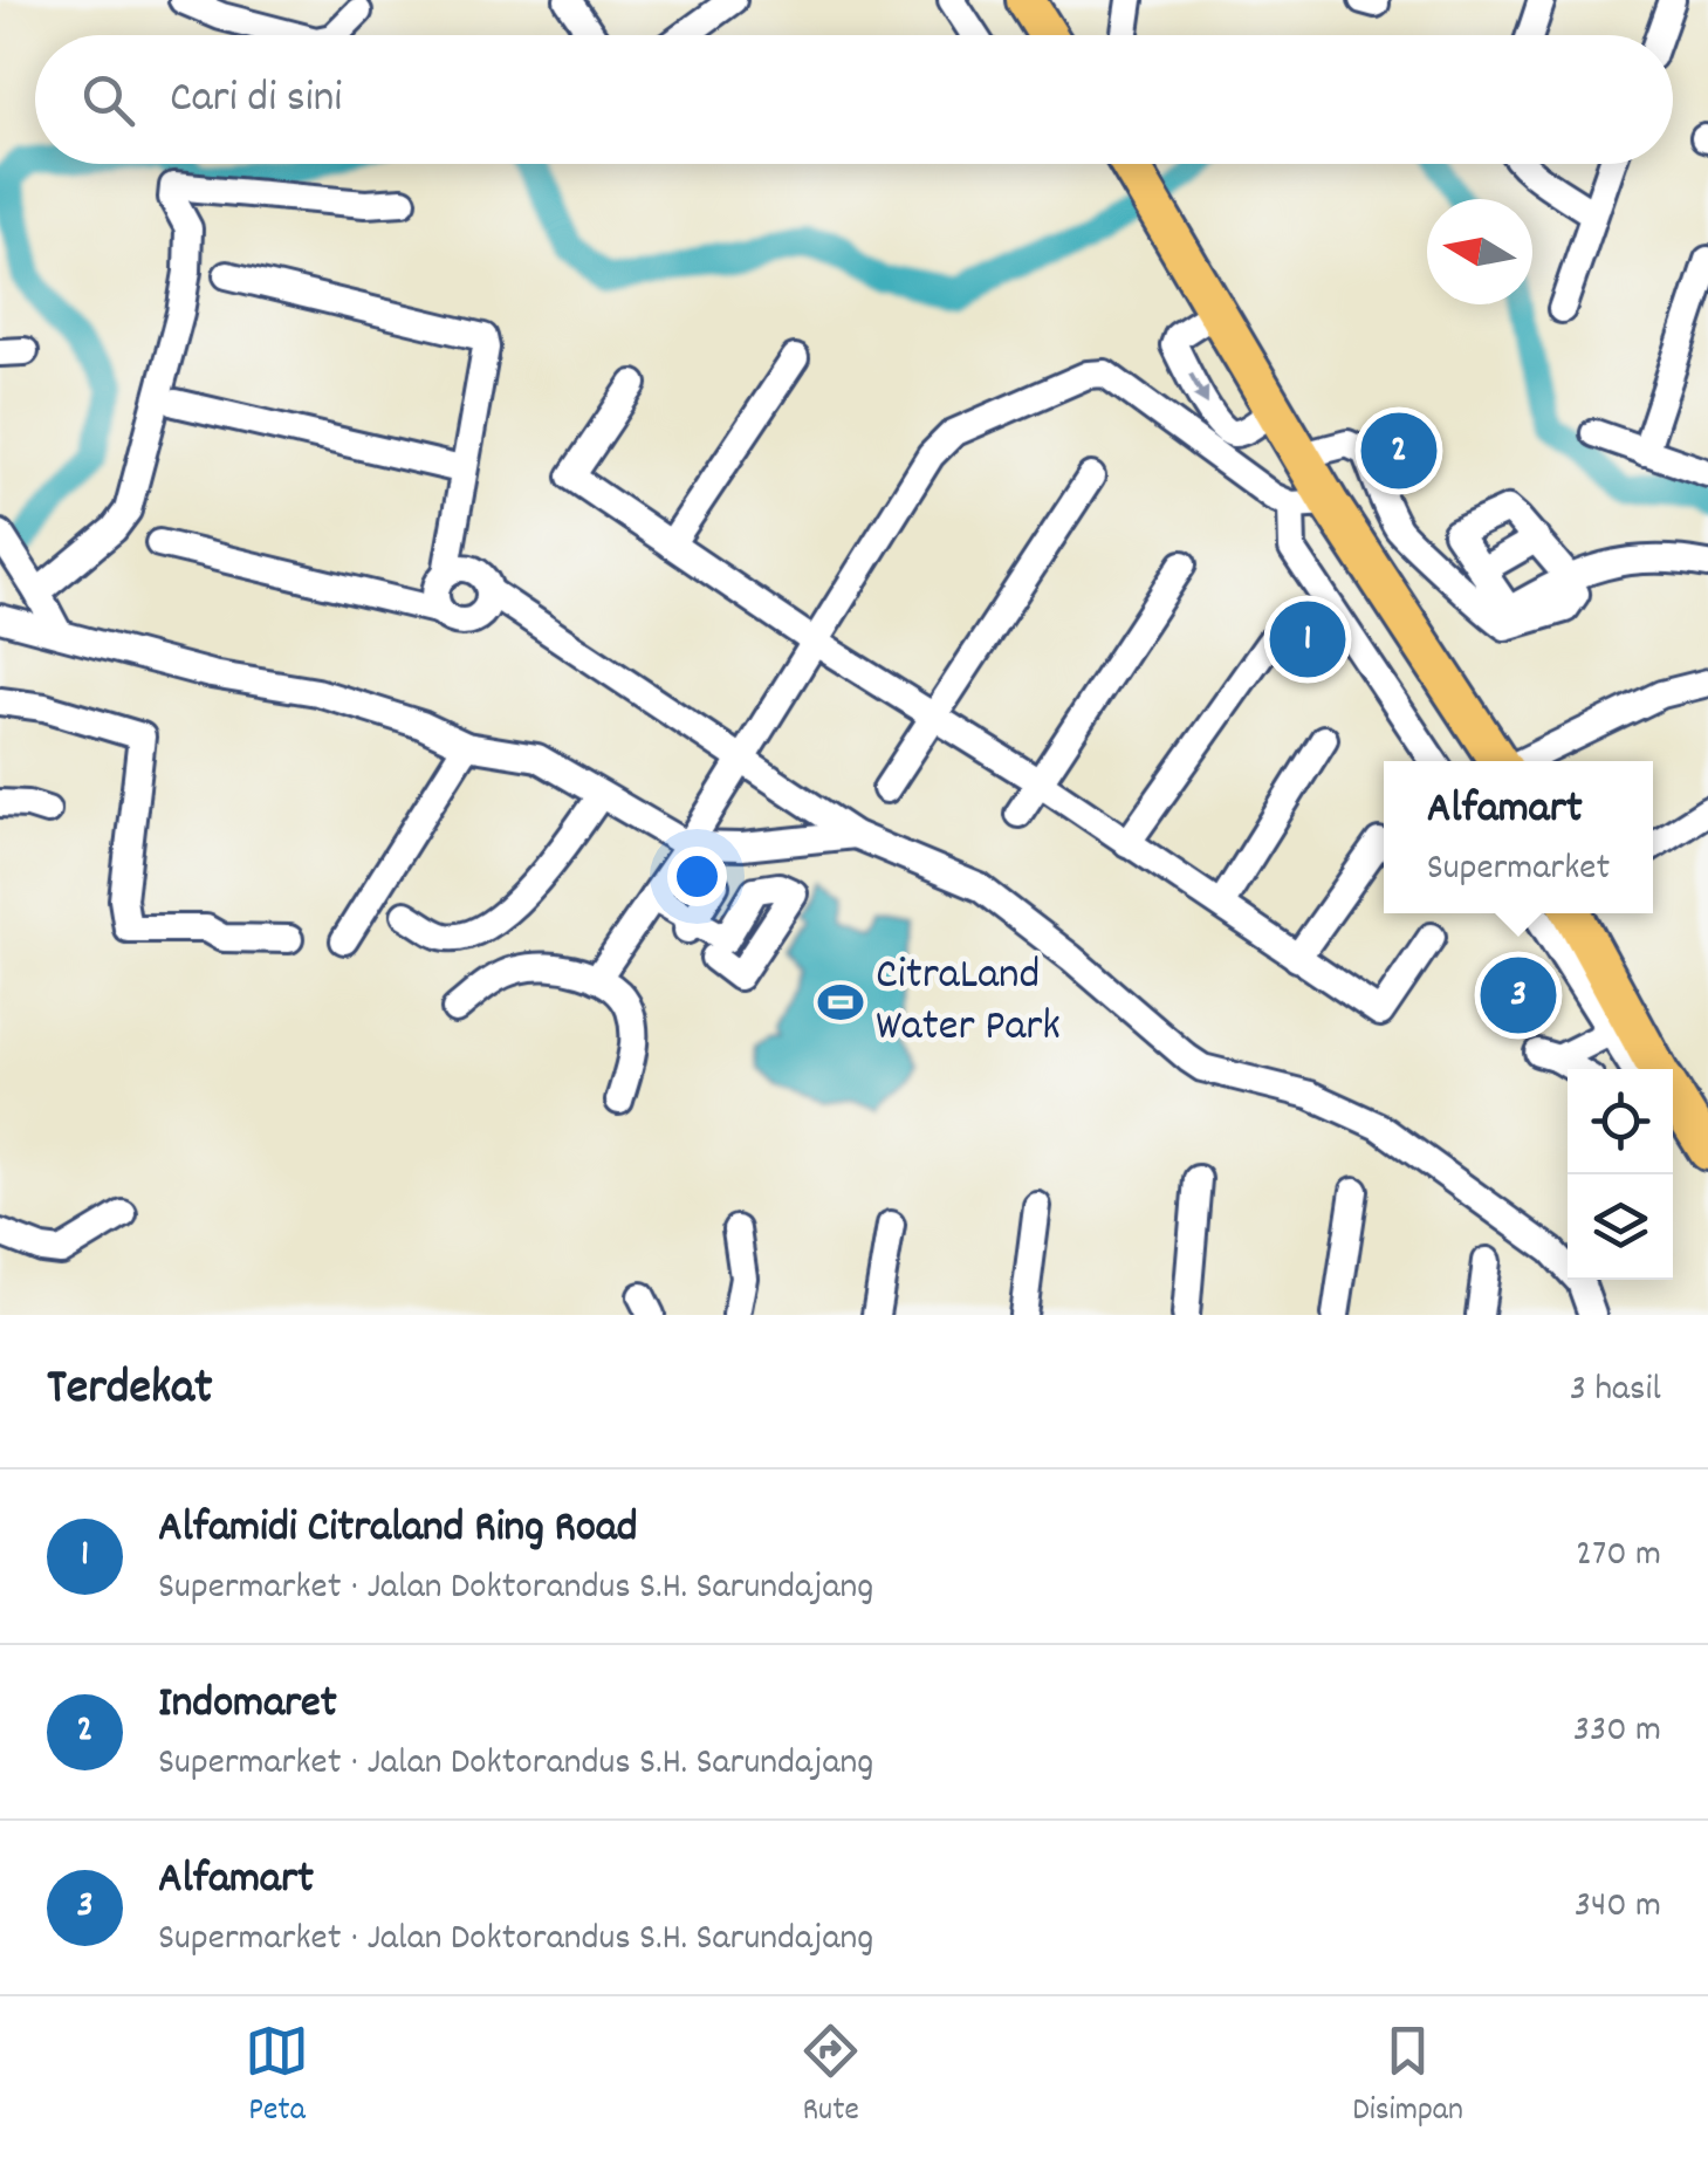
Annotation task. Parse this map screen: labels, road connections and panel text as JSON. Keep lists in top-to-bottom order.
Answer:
{
  "places": {
    "sports": ["CitraLand Water Park"]
  },
  "north": "left",
  "page": {
    "search": "Cari di sini",
    "pins": ["2", "1", "3"],
    "popup": ["Alfamart", "Supermarket"],
    "heading": ["Terdekat", "3 hasil"],
    "list": [
      {
        "mark": "1",
        "name": "Alfamidi Citraland Ring Road",
        "note": "Supermarket · Jalan Doktorandus S.H. Sarundajang",
        "value": "270 m"
      },
      {
        "mark": "2",
        "name": "Indomaret",
        "note": "Supermarket · Jalan Doktorandus S.H. Sarundajang",
        "value": "330 m"
      },
      {
        "mark": "3",
        "name": "Alfamart",
        "note": "Supermarket · Jalan Doktorandus S.H. Sarundajang",
        "value": "340 m"
      }
    ],
    "nav": ["Peta", "Rute", "Disimpan"]
  }
}
